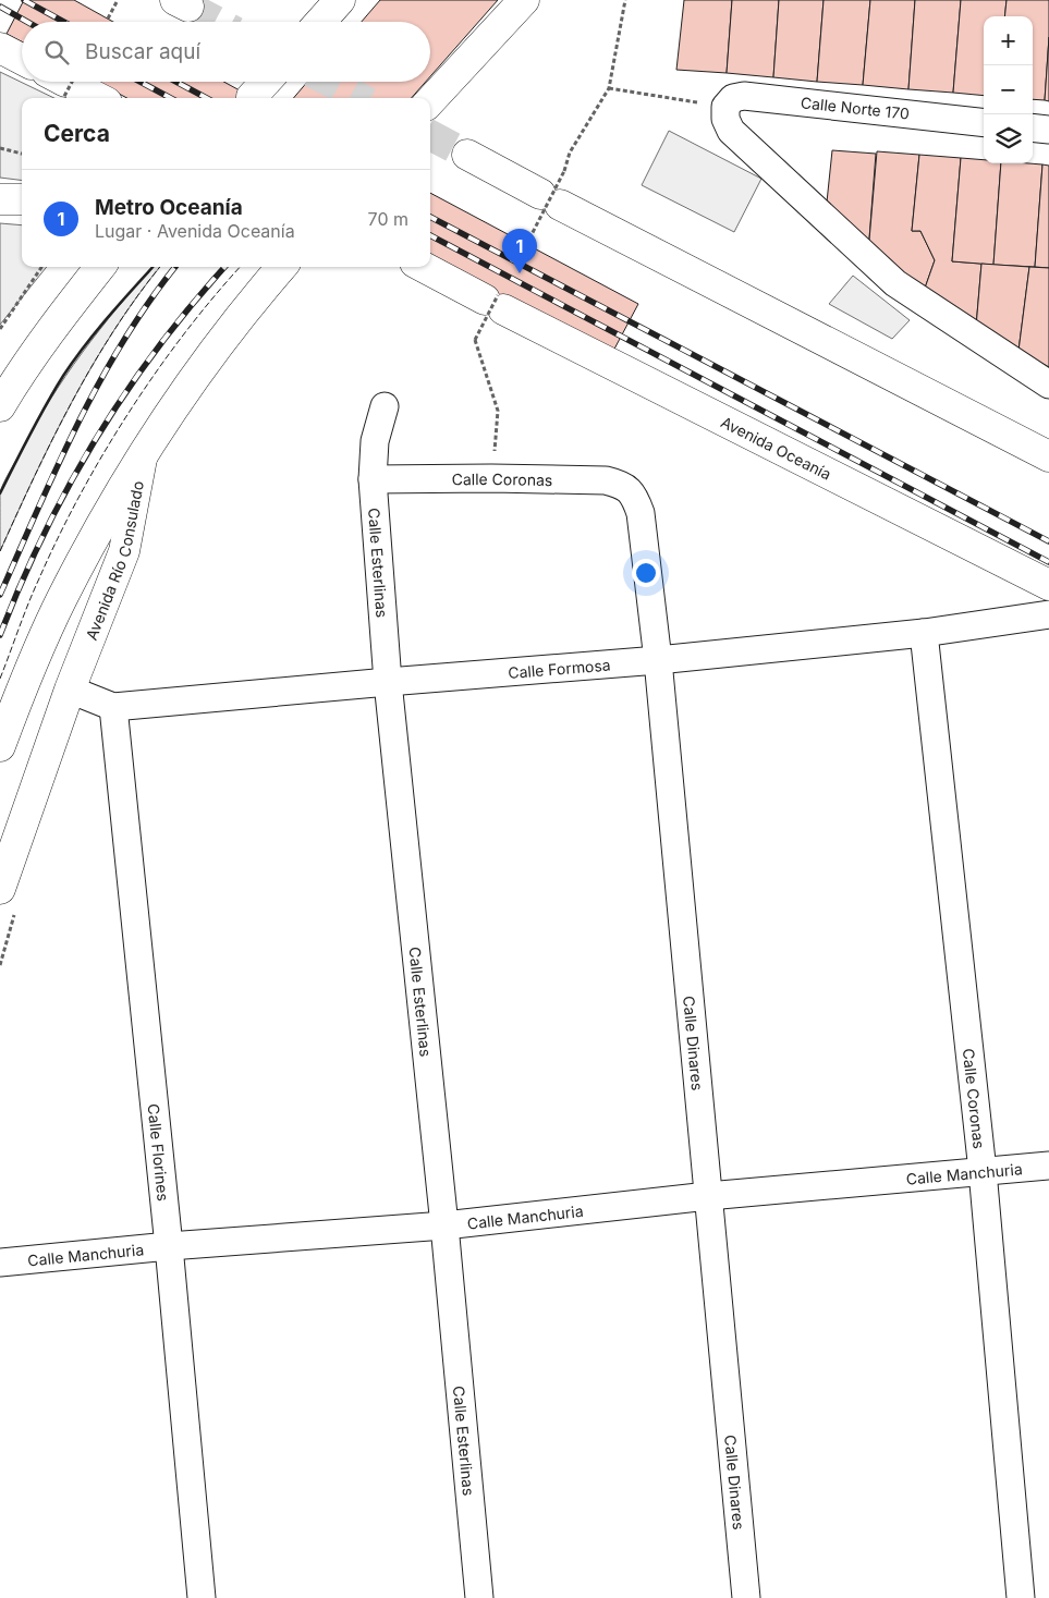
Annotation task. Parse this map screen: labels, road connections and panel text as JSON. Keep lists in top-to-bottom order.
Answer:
{
  "streets": {
    "main road": ["Avenida Oceanía", "Avenida Río Consulado"],
    "street": [
      "Calle Norte 170",
      "Calle Coronas",
      "Calle Esterlinas",
      "Calle Formosa",
      "Calle Dinares",
      "Calle Florines",
      "Calle Manchuria"
    ]
  },
  "crossings": [
    ["Calle Coronas", "Calle Esterlinas"],
    ["Calle Coronas", "Calle Formosa"],
    ["Calle Coronas", "Calle Dinares"],
    ["Calle Coronas", "Calle Manchuria"],
    ["Avenida Río Consulado", "Calle Formosa"],
    ["Calle Esterlinas", "Calle Formosa"],
    ["Calle Esterlinas", "Calle Manchuria"],
    ["Calle Formosa", "Calle Dinares"],
    ["Calle Formosa", "Calle Florines"],
    ["Calle Dinares", "Calle Manchuria"],
    ["Calle Florines", "Calle Manchuria"]
  ],
  "page": {
    "map_buttons": ["+", "−"],
    "search": "Buscar aquí",
    "heading": "Cerca",
    "list": [
      {
        "mark": "1",
        "name": "Metro Oceanía",
        "note": "Lugar · Avenida Oceanía",
        "value": "70 m"
      }
    ],
    "pins": "1"
  }
}
